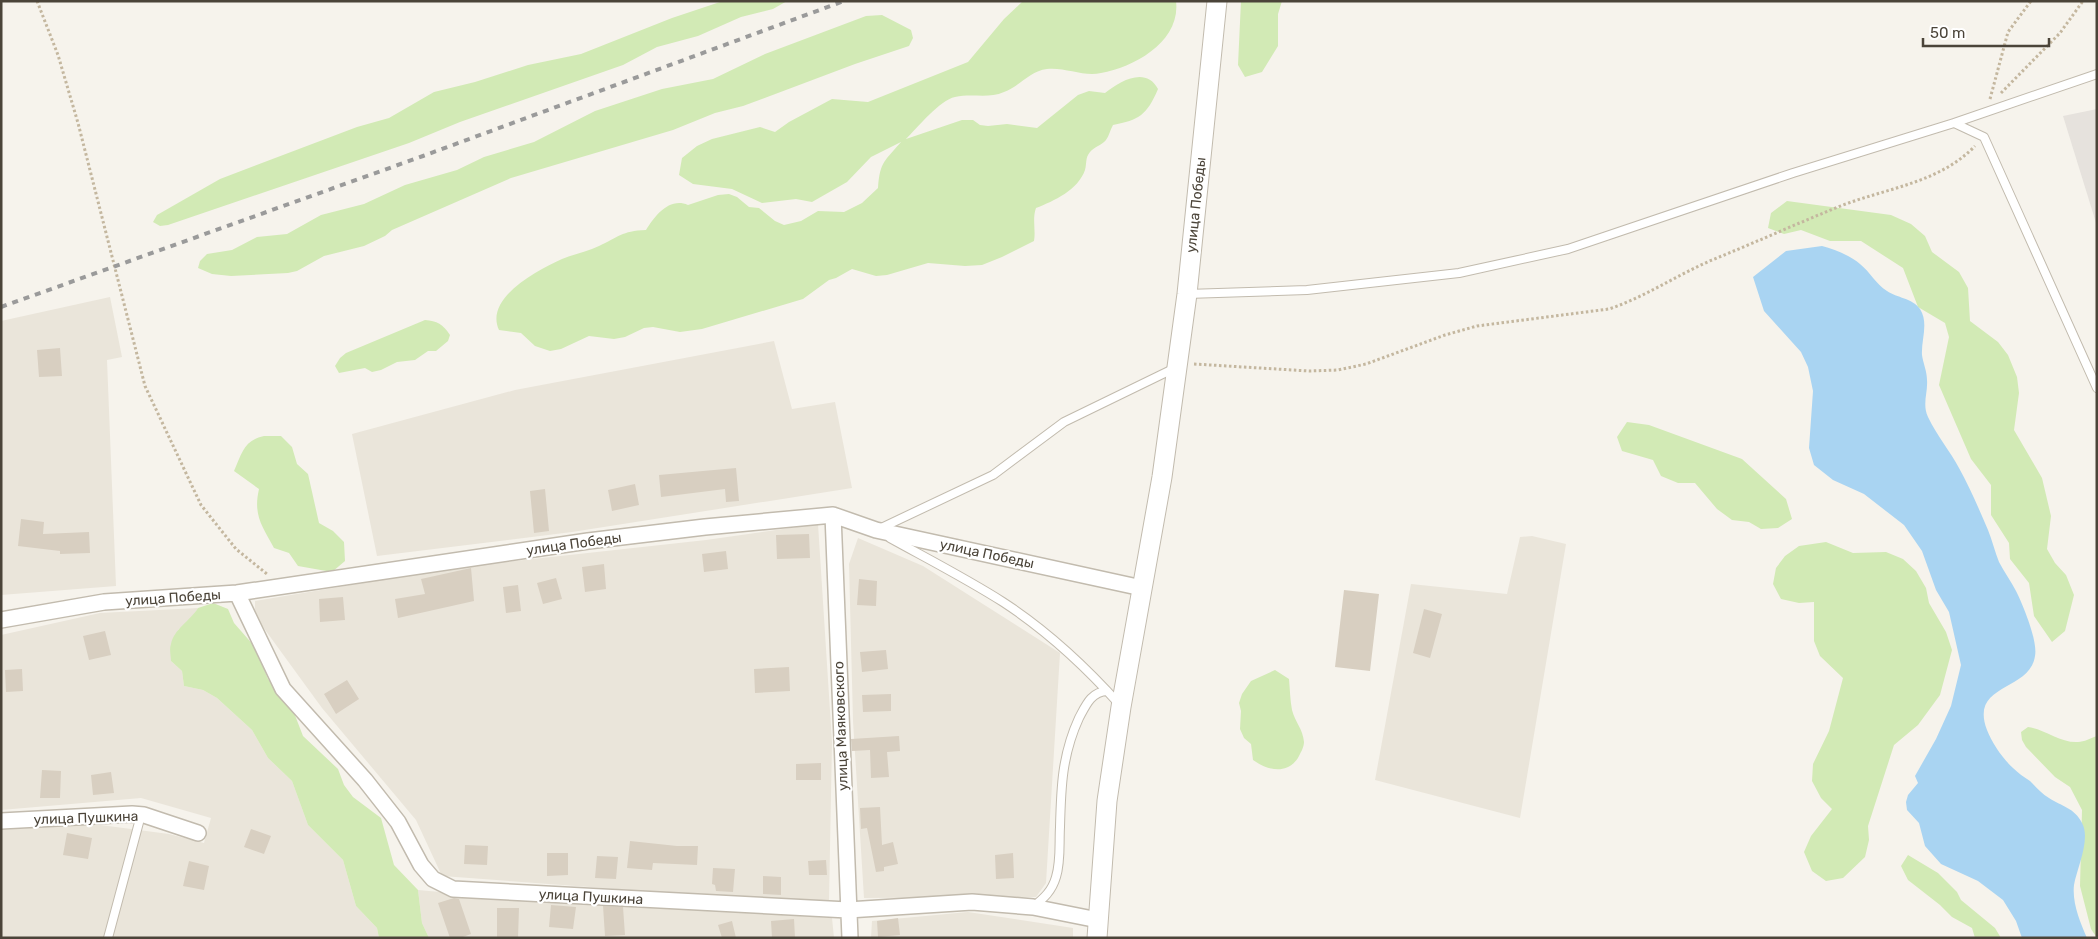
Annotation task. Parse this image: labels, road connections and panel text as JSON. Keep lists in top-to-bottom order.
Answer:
{
  "streets": {
    "street": ["улица Победы", "улица Маяковского", "улица Пушкина"]
  },
  "crossings": [
    ["улица Победы", "улица Маяковского"],
    ["улица Победы", "улица Пушкина"],
    ["улица Маяковского", "улица Пушкина"]
  ],
  "scale_bar": "50 m"
}
